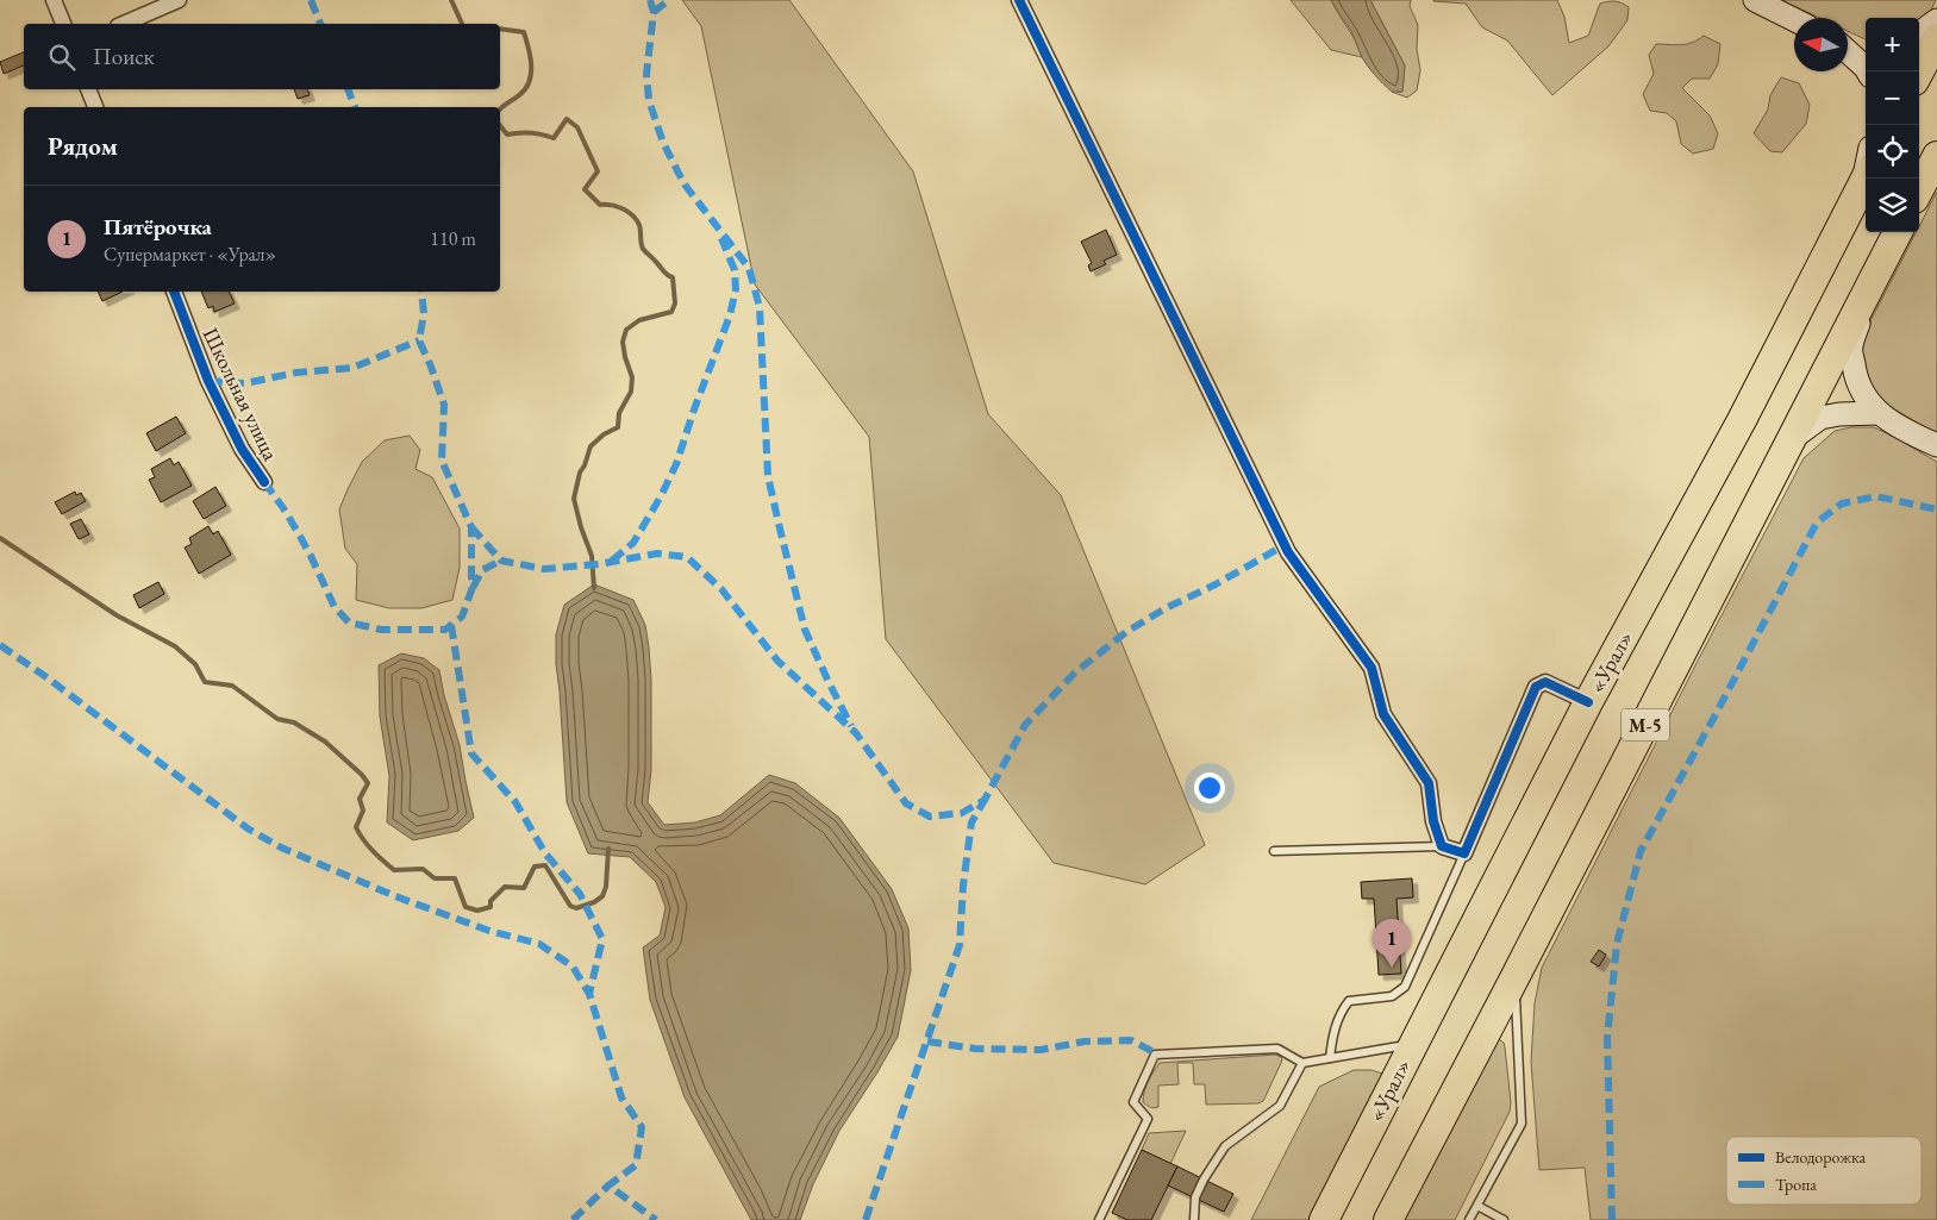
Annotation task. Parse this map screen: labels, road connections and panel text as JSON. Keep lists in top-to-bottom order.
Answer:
{
  "streets": {
    "highway": ["«Урал»", "М-5"],
    "street": ["Школьная улица"]
  },
  "legend": ["Велодорожка", "Тропа"],
  "north": "left",
  "page": {
    "map_buttons": ["+", "−"],
    "search": "Поиск",
    "heading": "Рядом",
    "list": [
      {
        "mark": "1",
        "name": "Пятёрочка",
        "note": "Супермаркет · «Урал»",
        "value": "110 m"
      }
    ],
    "pins": "1"
  }
}
